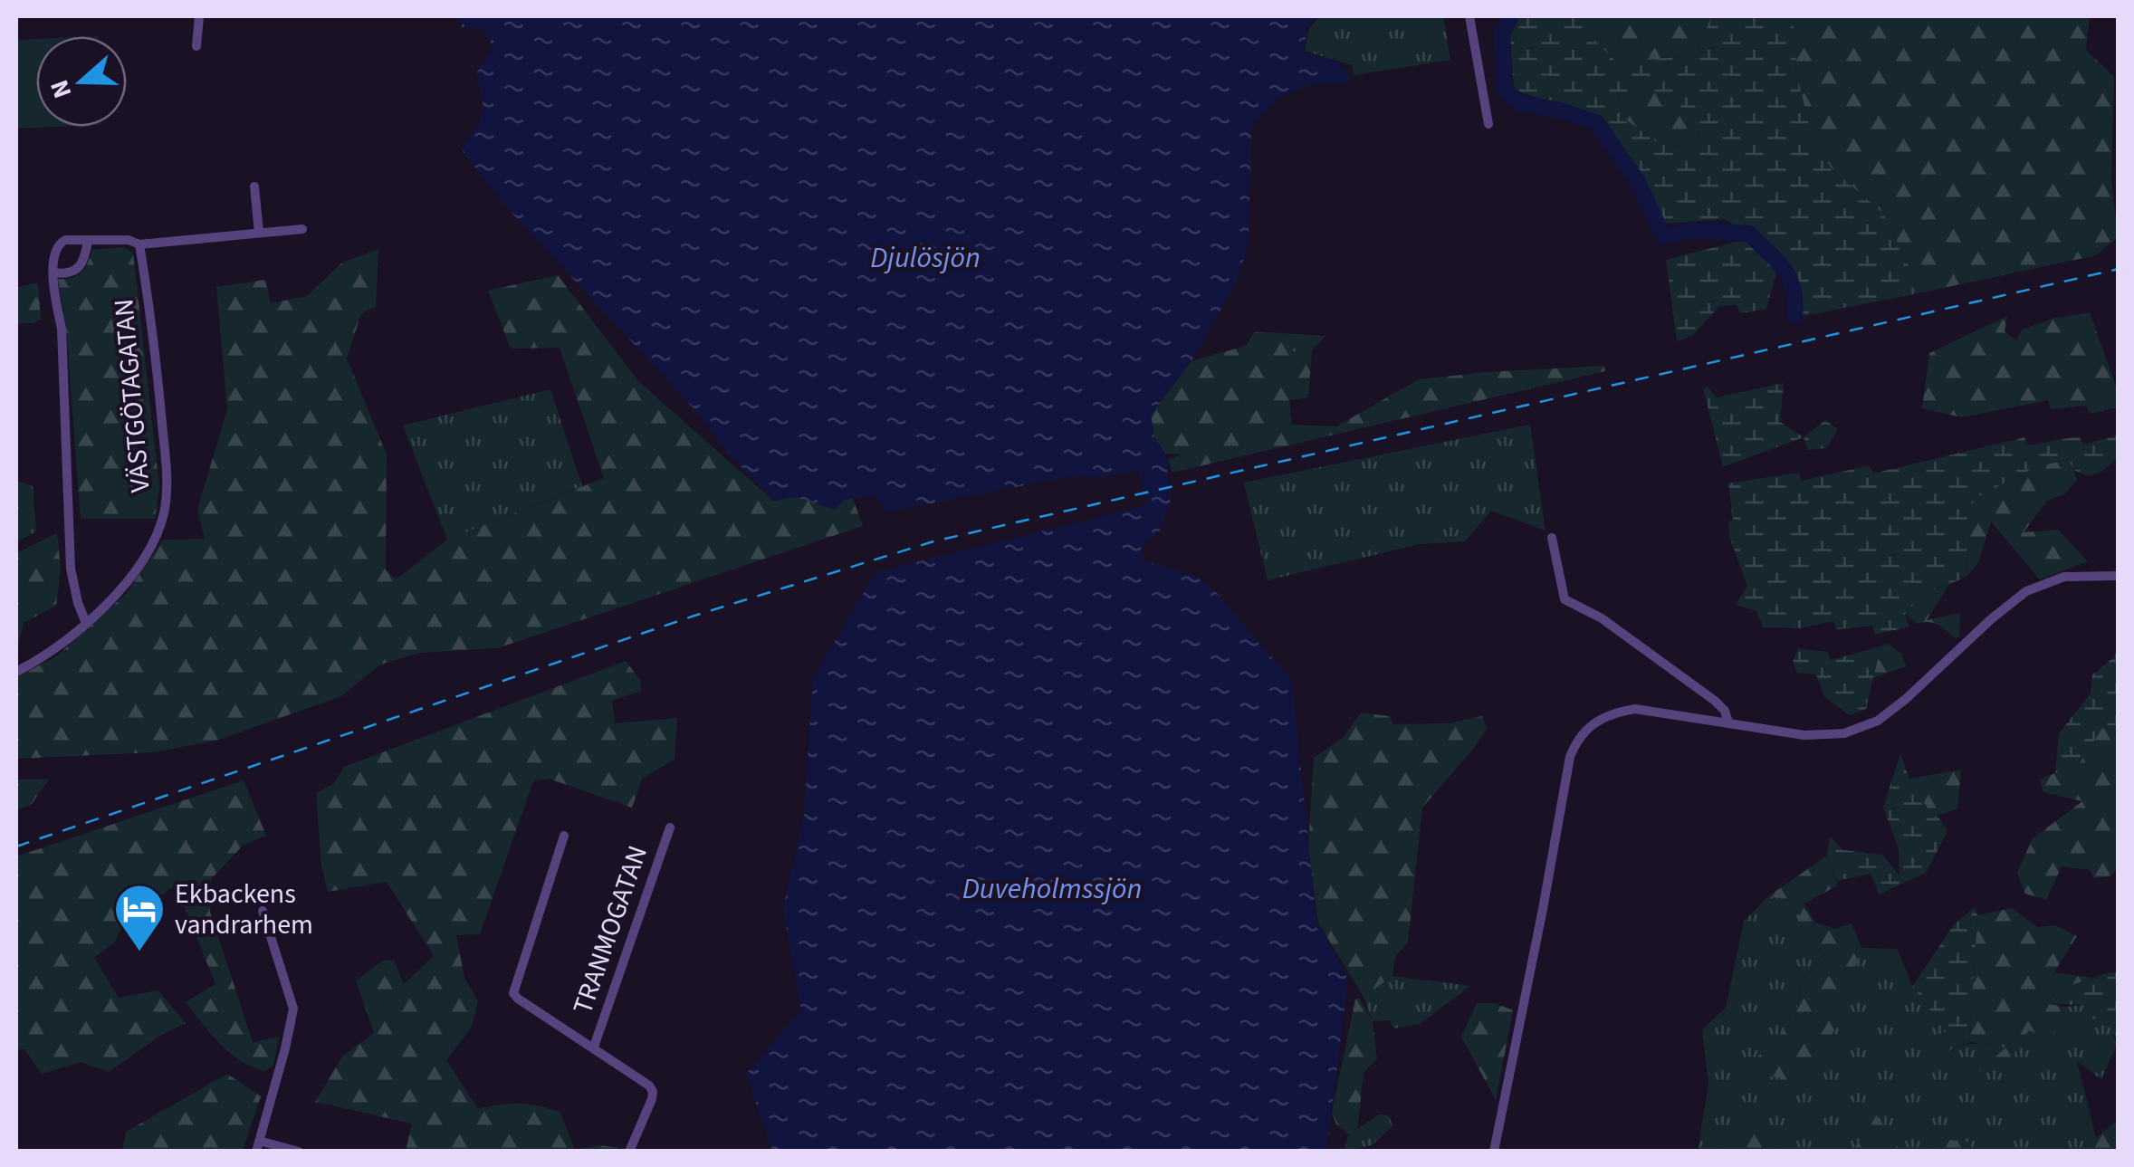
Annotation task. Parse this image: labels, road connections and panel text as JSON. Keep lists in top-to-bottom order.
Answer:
{
  "streets": {
    "street": ["VÄSTGÖTAGATAN", "TRANMOGATAN"]
  },
  "water": ["Djulösjön", "Duveholmssjön"],
  "places": {
    "hotel": ["Ekbackens vandrarhem"]
  },
  "north": "left"
}
